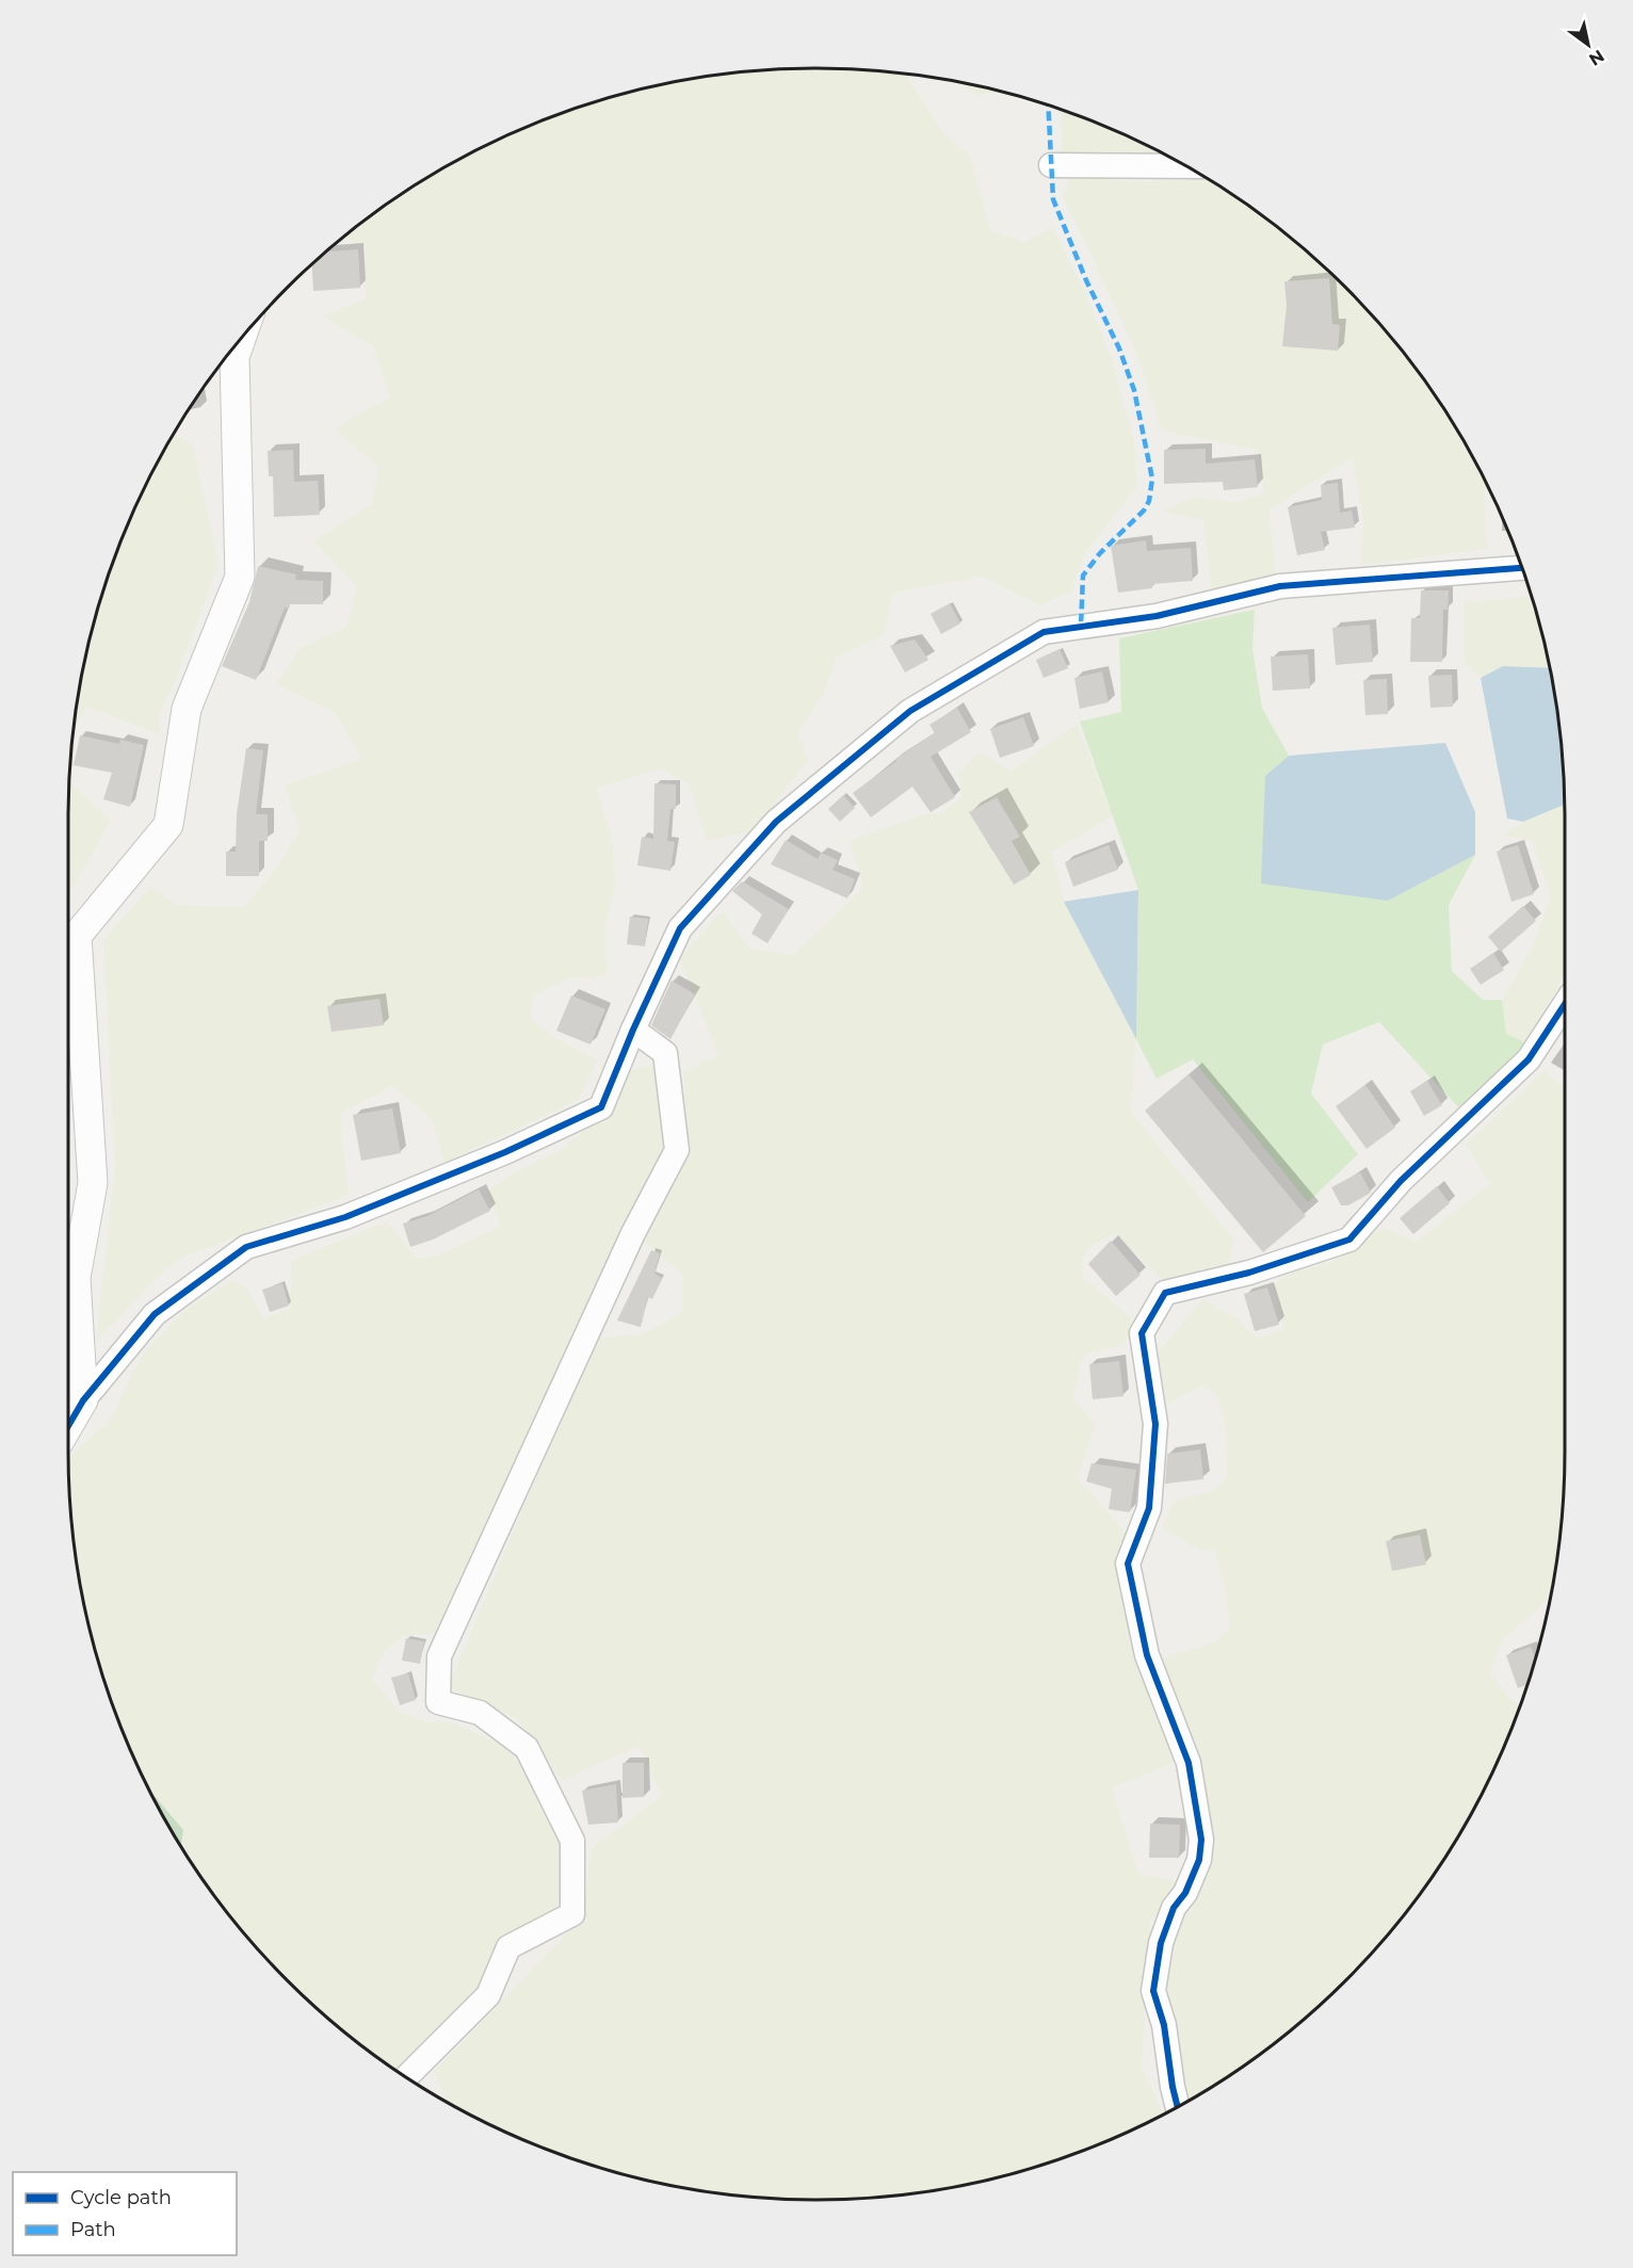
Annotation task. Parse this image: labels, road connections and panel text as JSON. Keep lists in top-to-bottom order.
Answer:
{
  "legend": ["Cycle path", "Path"],
  "north": "bottom right"
}
